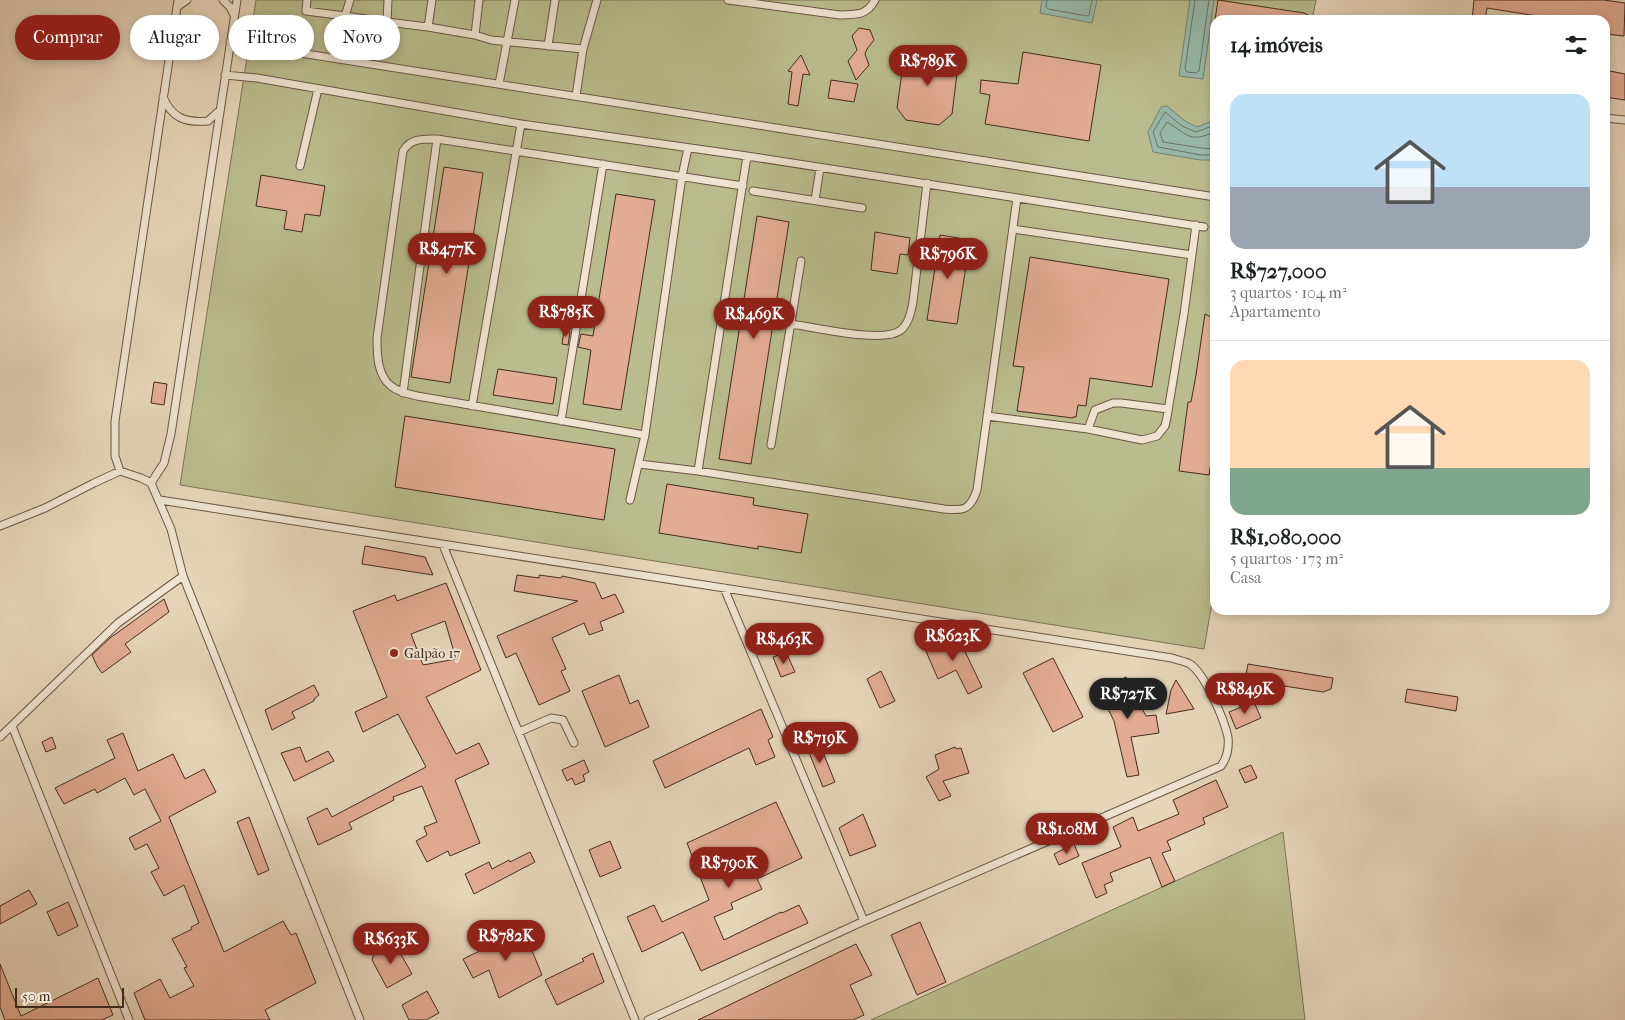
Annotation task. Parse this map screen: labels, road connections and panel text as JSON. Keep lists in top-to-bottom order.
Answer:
{
  "places": ["Galpão 17"],
  "scale_bar": "50 m",
  "page": {
    "chip": [
      "Comprar",
      "Alugar",
      "Filtros",
      "Novo"
    ],
    "heading": "14 imóveis",
    "price": [
      "R$789K",
      "R$477K",
      "R$796K",
      "R$785K",
      "R$469K",
      "R$623K",
      "R$463K",
      "R$849K",
      "R$727K",
      "R$719K",
      "R$1.08M",
      "R$790K",
      "R$782K",
      "R$633K"
    ],
    "list": [
      {
        "name": "R$727,000",
        "note": "3 quartos · 104 m² · Apartamento"
      },
      {
        "name": "R$1,080,000",
        "note": "5 quartos · 173 m² · Casa"
      }
    ],
    "scale": "50 m"
  }
}
